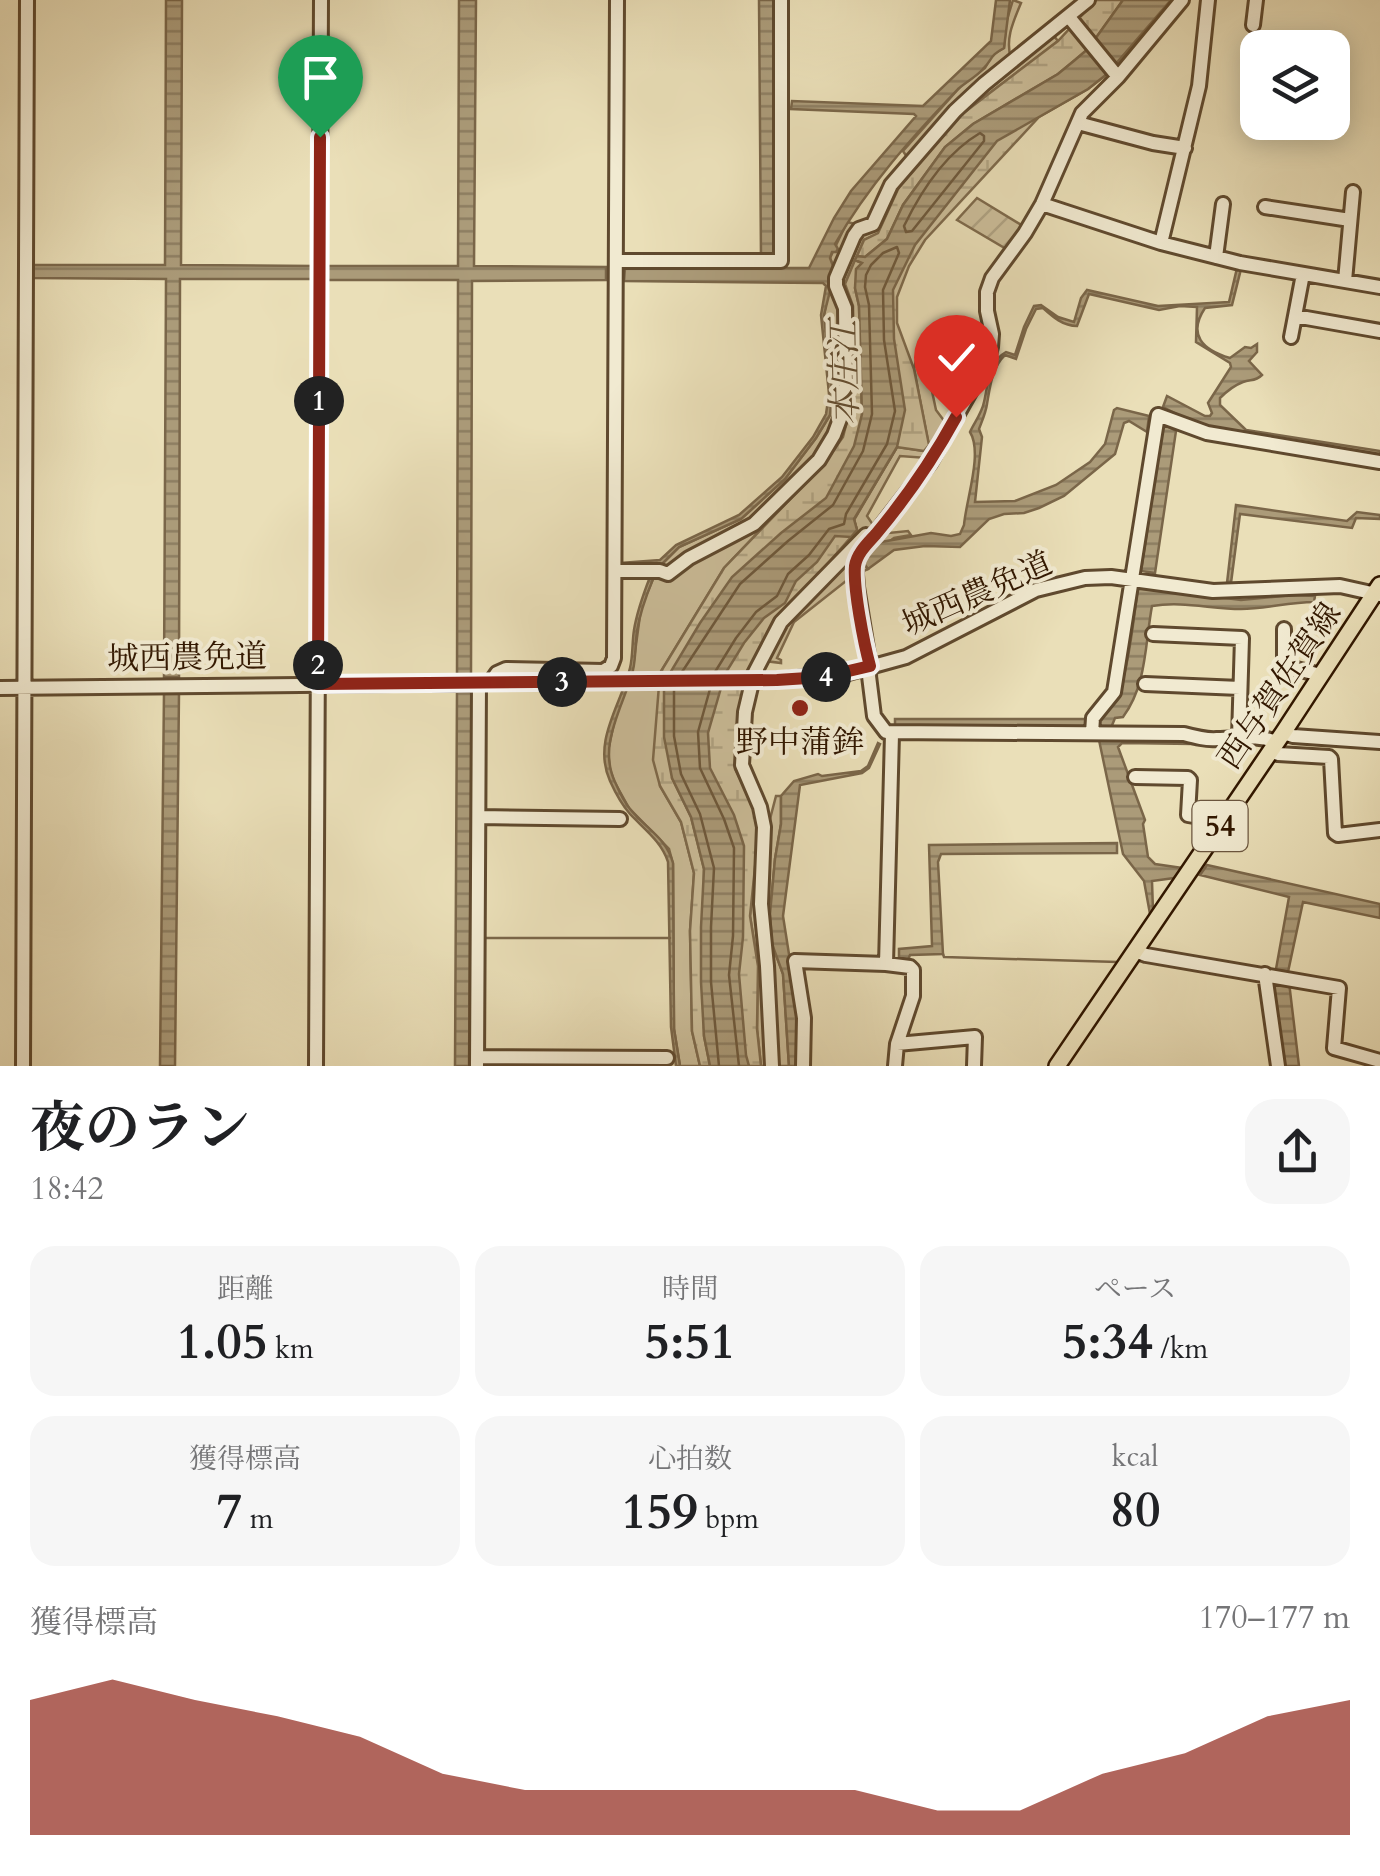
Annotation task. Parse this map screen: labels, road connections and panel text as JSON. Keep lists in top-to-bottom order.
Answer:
{
  "streets": {
    "main road": ["西与賀佐賀線", "54"],
    "street": ["城西農免道"]
  },
  "crossings": [
    ["城西農免道", "西与賀佐賀線"]
  ],
  "water": ["本庄江"],
  "places": ["野中蒲鉾"],
  "page": {
    "pins": [
      "1",
      "2",
      "4",
      "3"
    ],
    "heading": ["夜のラン", "18:42"],
    "stats": [
      ["距離", "1.05 km"],
      ["時間", "5:51"],
      ["ペース", "5:34 /km"],
      ["獲得標高", "7 m"],
      ["心拍数", "159 bpm"],
      ["kcal", "80"]
    ],
    "chart": ["獲得標高", "170–177 m"]
  }
}
